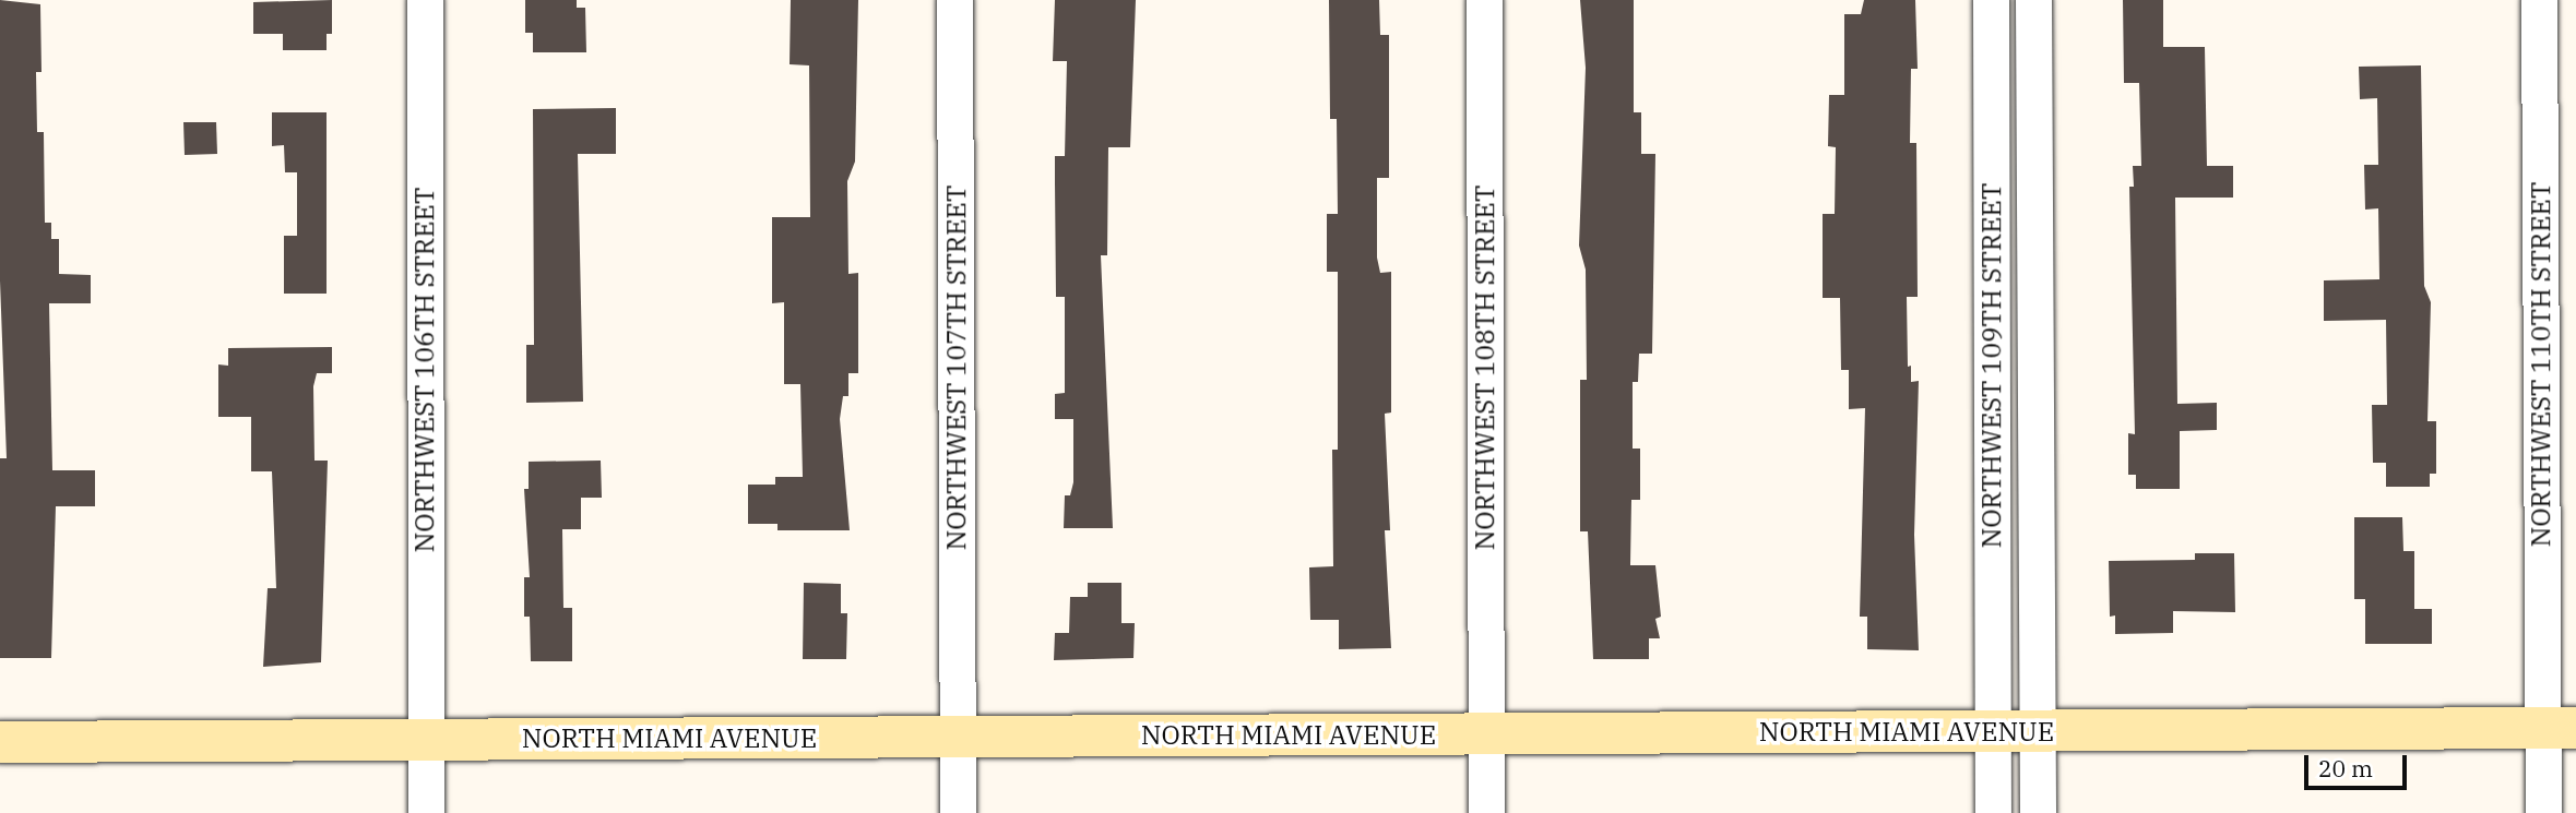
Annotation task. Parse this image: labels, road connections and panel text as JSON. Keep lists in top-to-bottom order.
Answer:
{
  "streets": {
    "street": [
      "NORTHWEST 110TH STREET",
      "NORTHWEST 109TH STREET",
      "NORTHWEST 107TH STREET",
      "NORTHWEST 108TH STREET",
      "NORTHWEST 106TH STREET",
      "NORTH MIAMI AVENUE"
    ]
  },
  "crossings": [
    ["NORTHWEST 110TH STREET", "NORTH MIAMI AVENUE"],
    ["NORTHWEST 109TH STREET", "NORTH MIAMI AVENUE"],
    ["NORTHWEST 107TH STREET", "NORTH MIAMI AVENUE"],
    ["NORTHWEST 108TH STREET", "NORTH MIAMI AVENUE"],
    ["NORTHWEST 106TH STREET", "NORTH MIAMI AVENUE"]
  ],
  "scale_bar": "20 m"
}
